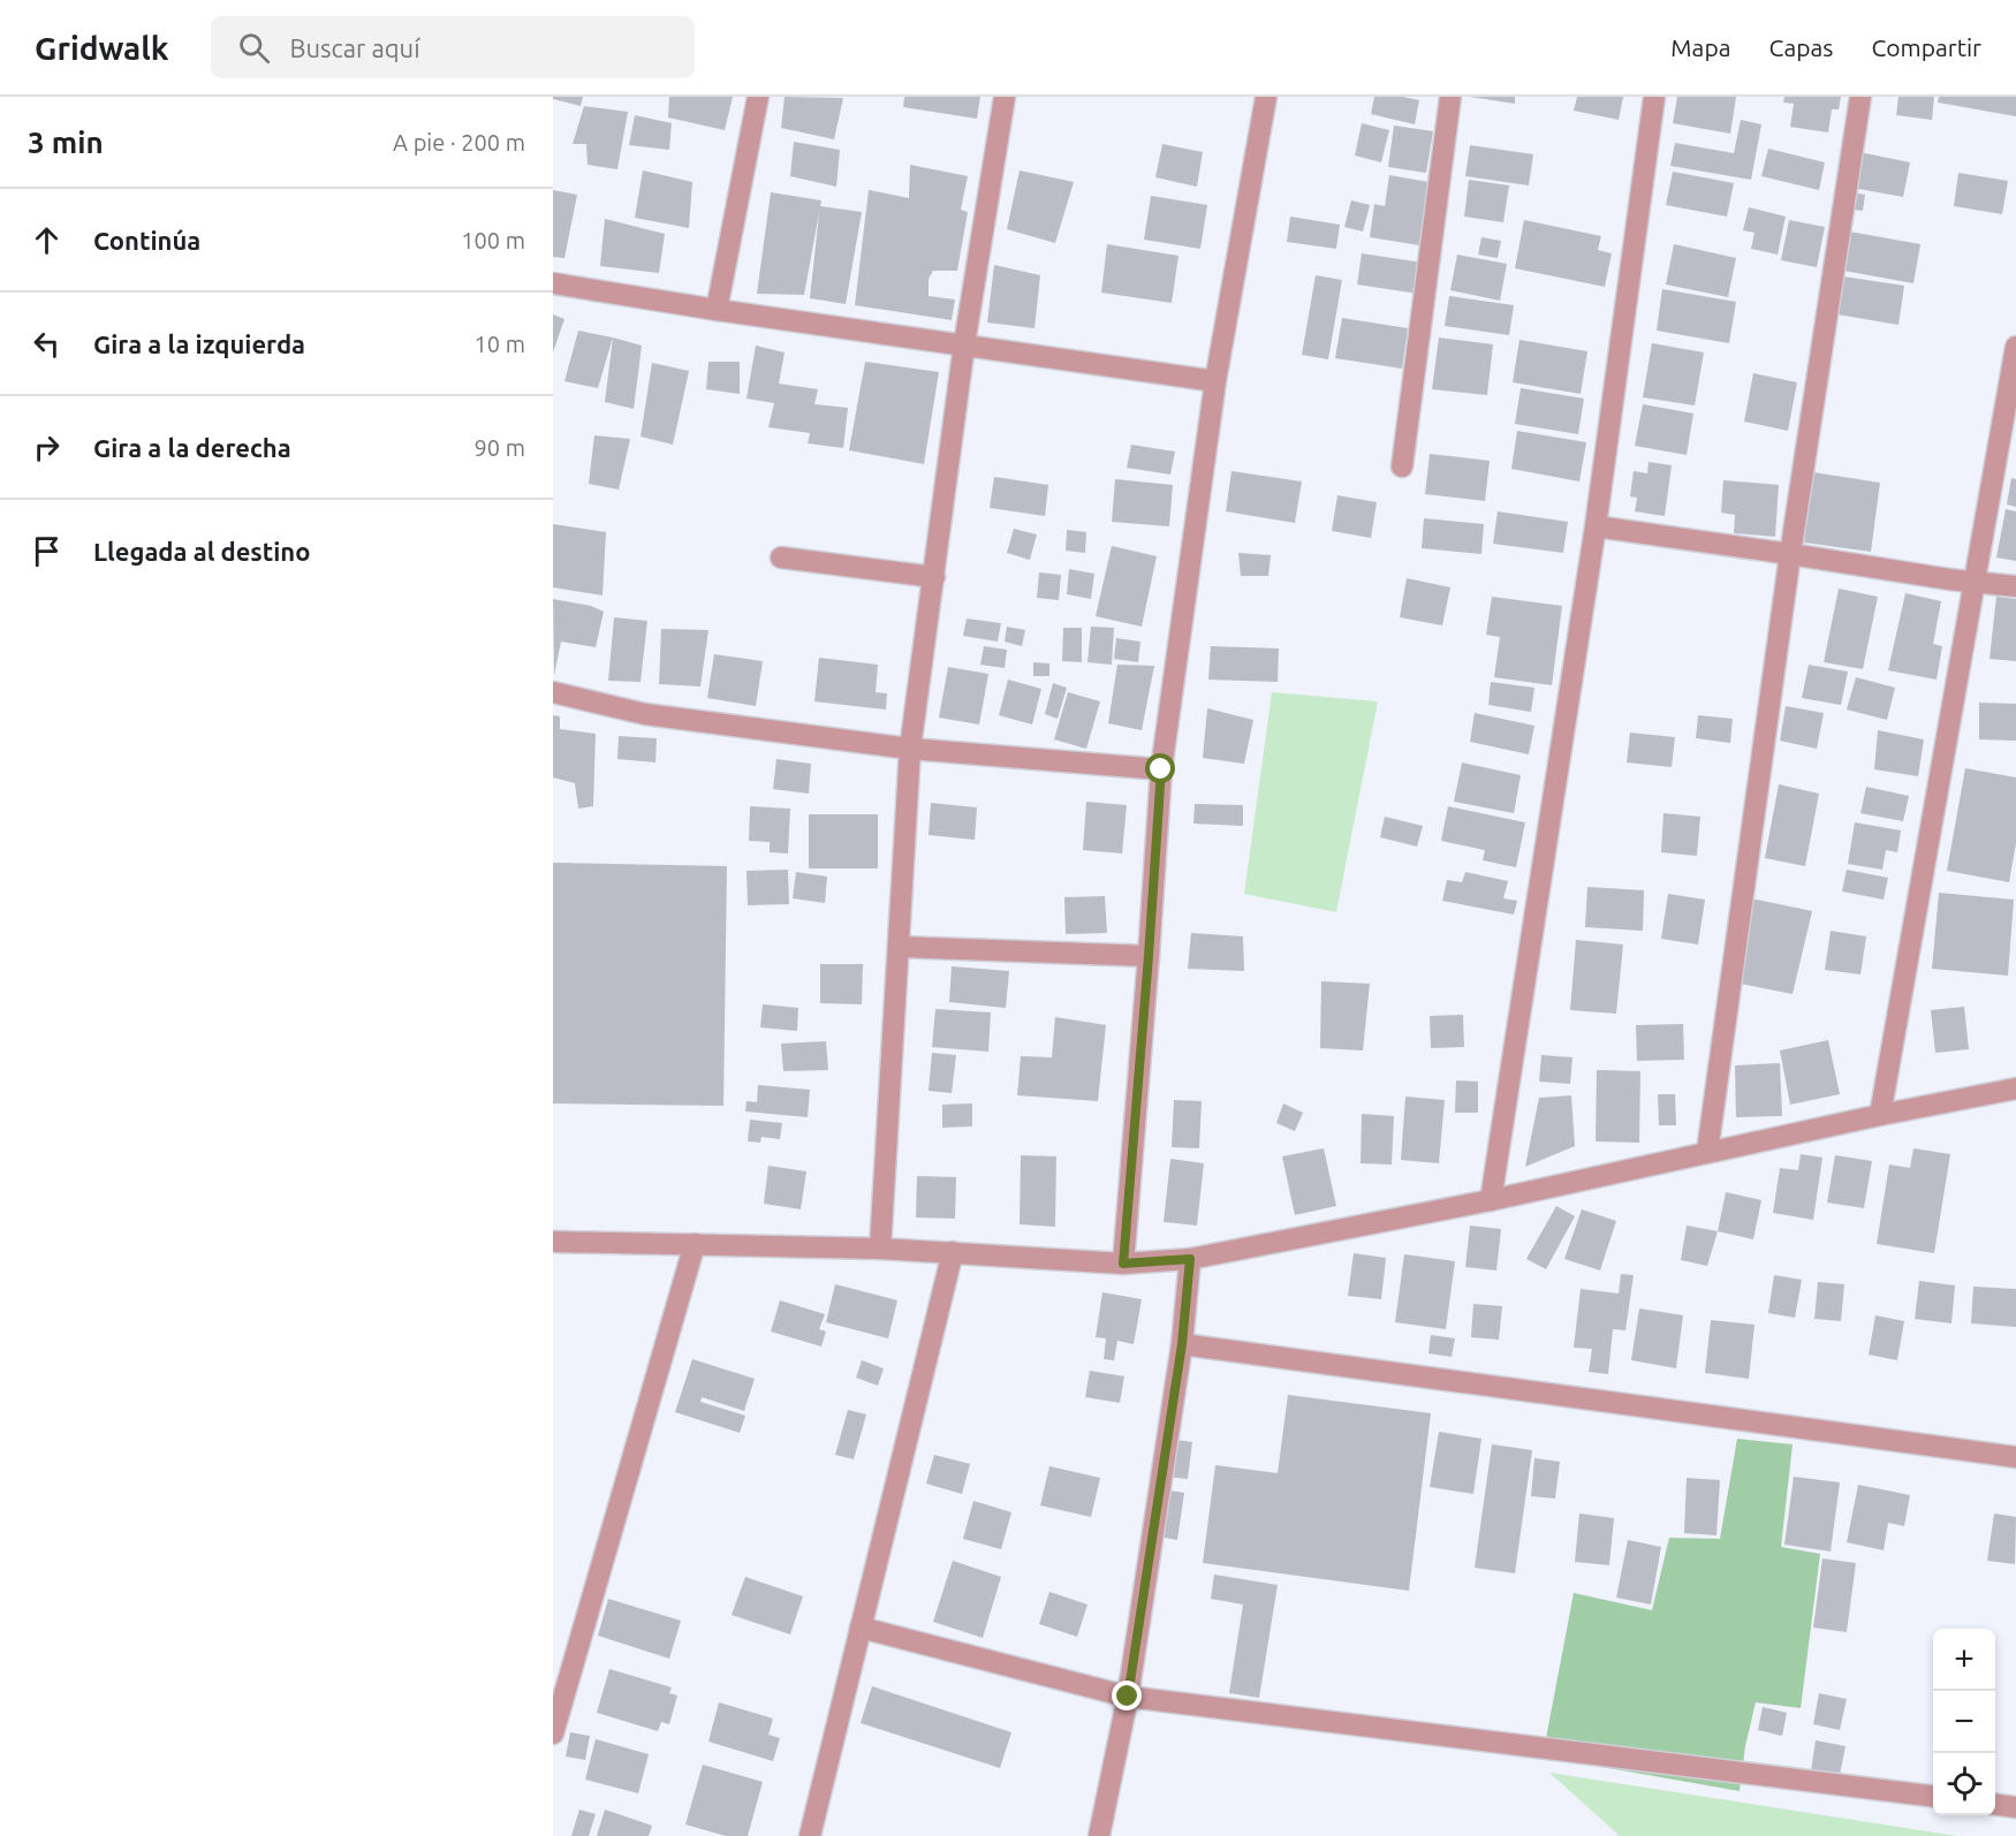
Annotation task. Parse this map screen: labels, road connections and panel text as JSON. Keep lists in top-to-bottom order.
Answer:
{
  "page": {
    "header": "Gridwalk",
    "search": "Buscar aquí",
    "nav": ["Mapa", "Capas", "Compartir"],
    "heading": ["3 min", "A pie · 200 m"],
    "list": [
      ["Continúa", "100 m"],
      ["Gira a la izquierda", "10 m"],
      ["Gira a la derecha", "90 m"],
      "Llegada al destino"
    ],
    "map_buttons": ["+", "−"]
  }
}
